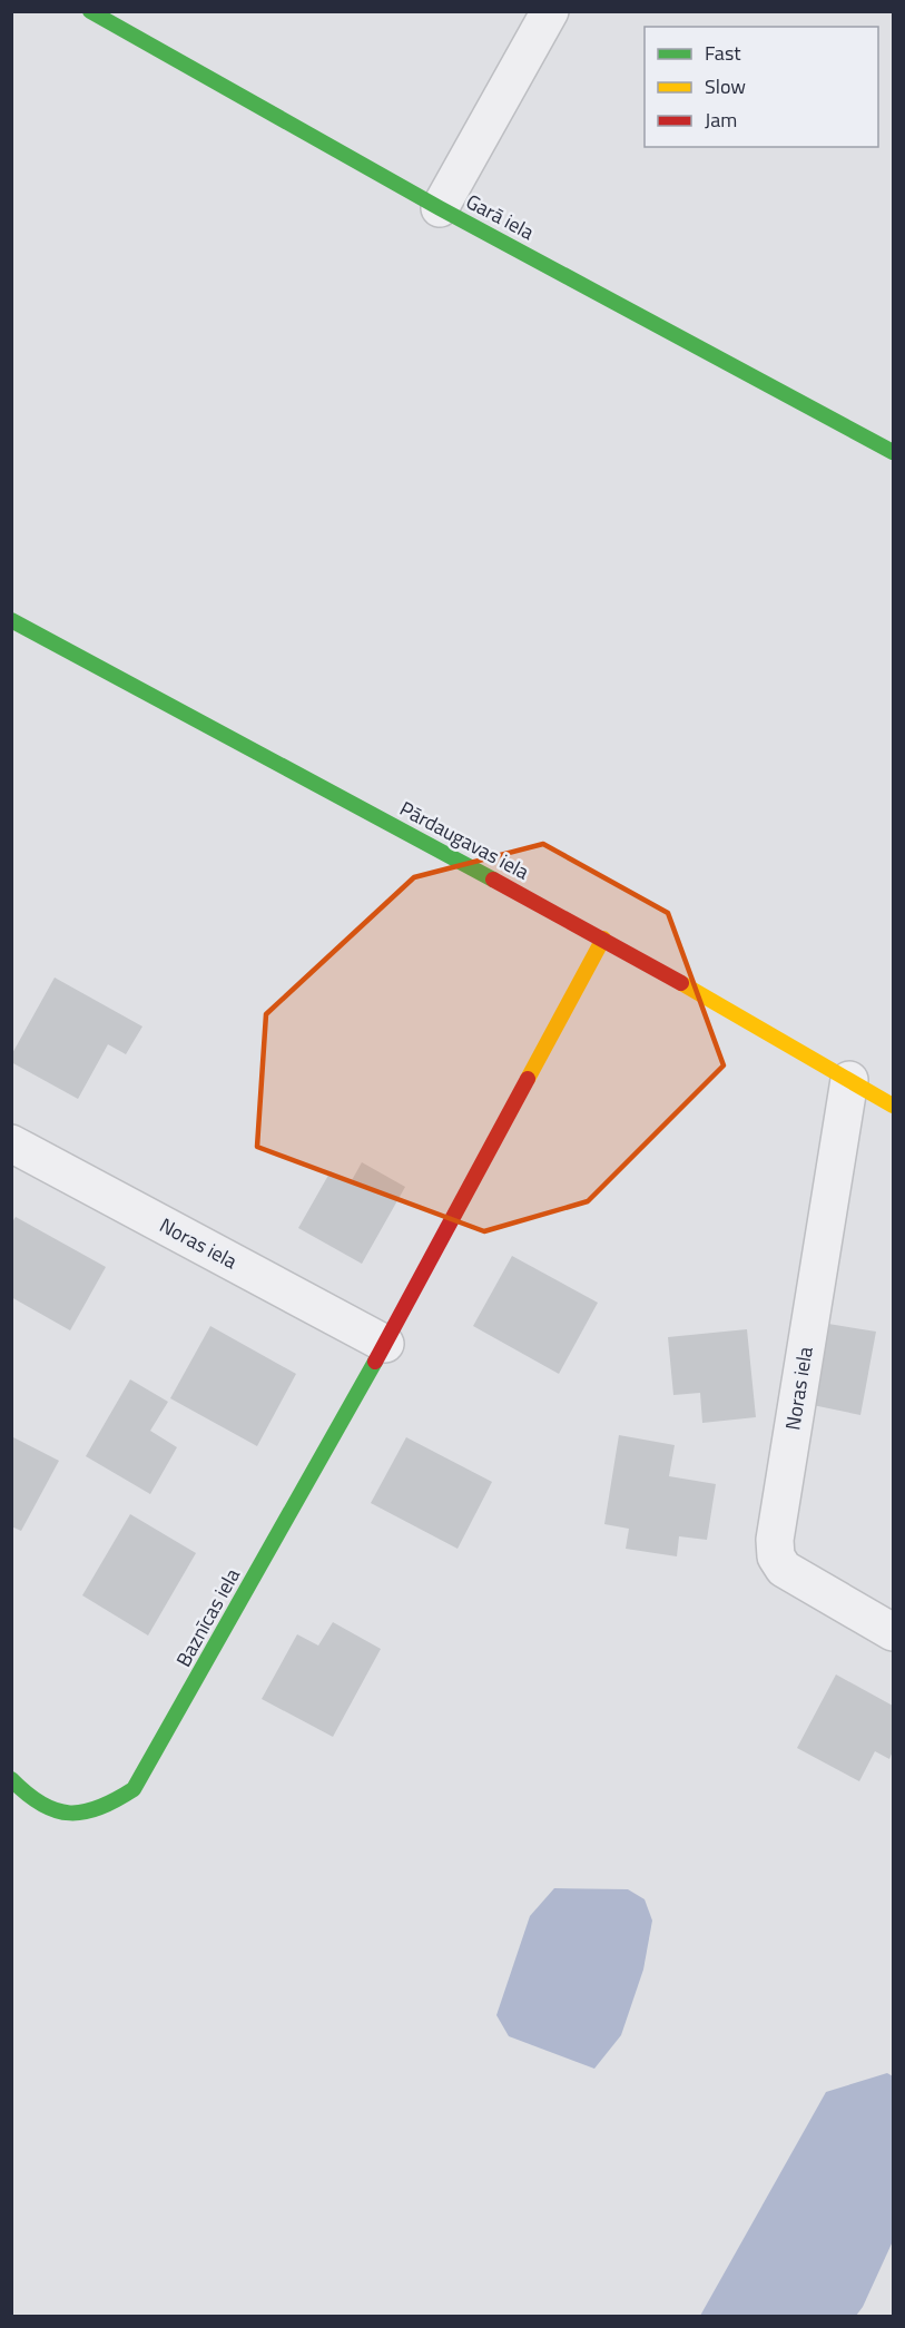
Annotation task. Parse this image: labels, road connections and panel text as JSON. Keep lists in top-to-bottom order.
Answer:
{
  "streets": {
    "street": [
      "Garā iela",
      "Pārdaugavas iela",
      "Noras iela",
      "Baznīcas iela"
    ]
  },
  "crossings": [
    ["Pārdaugavas iela", "Noras iela"],
    ["Pārdaugavas iela", "Baznīcas iela"],
    ["Noras iela", "Baznīcas iela"]
  ],
  "legend": ["Fast", "Slow", "Jam"]
}
